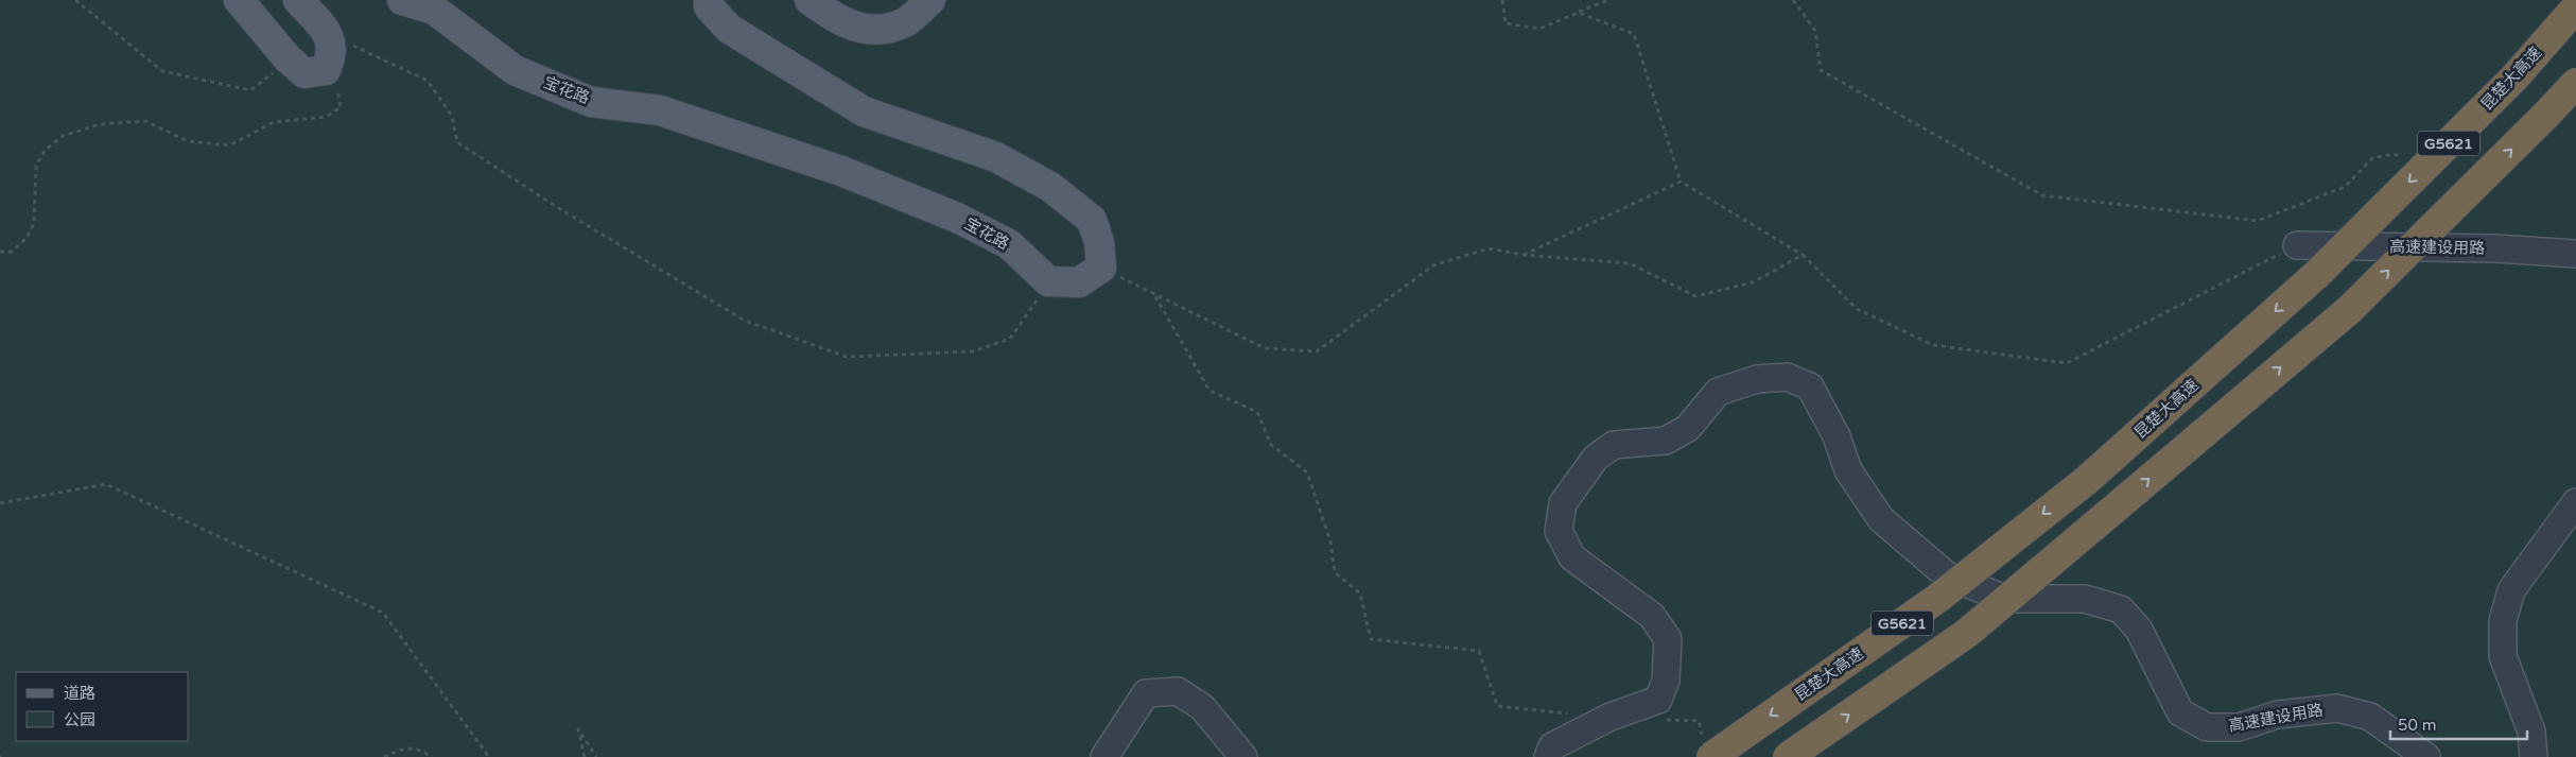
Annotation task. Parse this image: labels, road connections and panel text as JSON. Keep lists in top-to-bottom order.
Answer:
{
  "streets": {
    "highway": ["昆楚大高速", "G5621"],
    "main road": ["宝花路"],
    "lane": ["高速建设用路"]
  },
  "legend": ["道路", "公园"],
  "scale_bar": "50 m"
}
